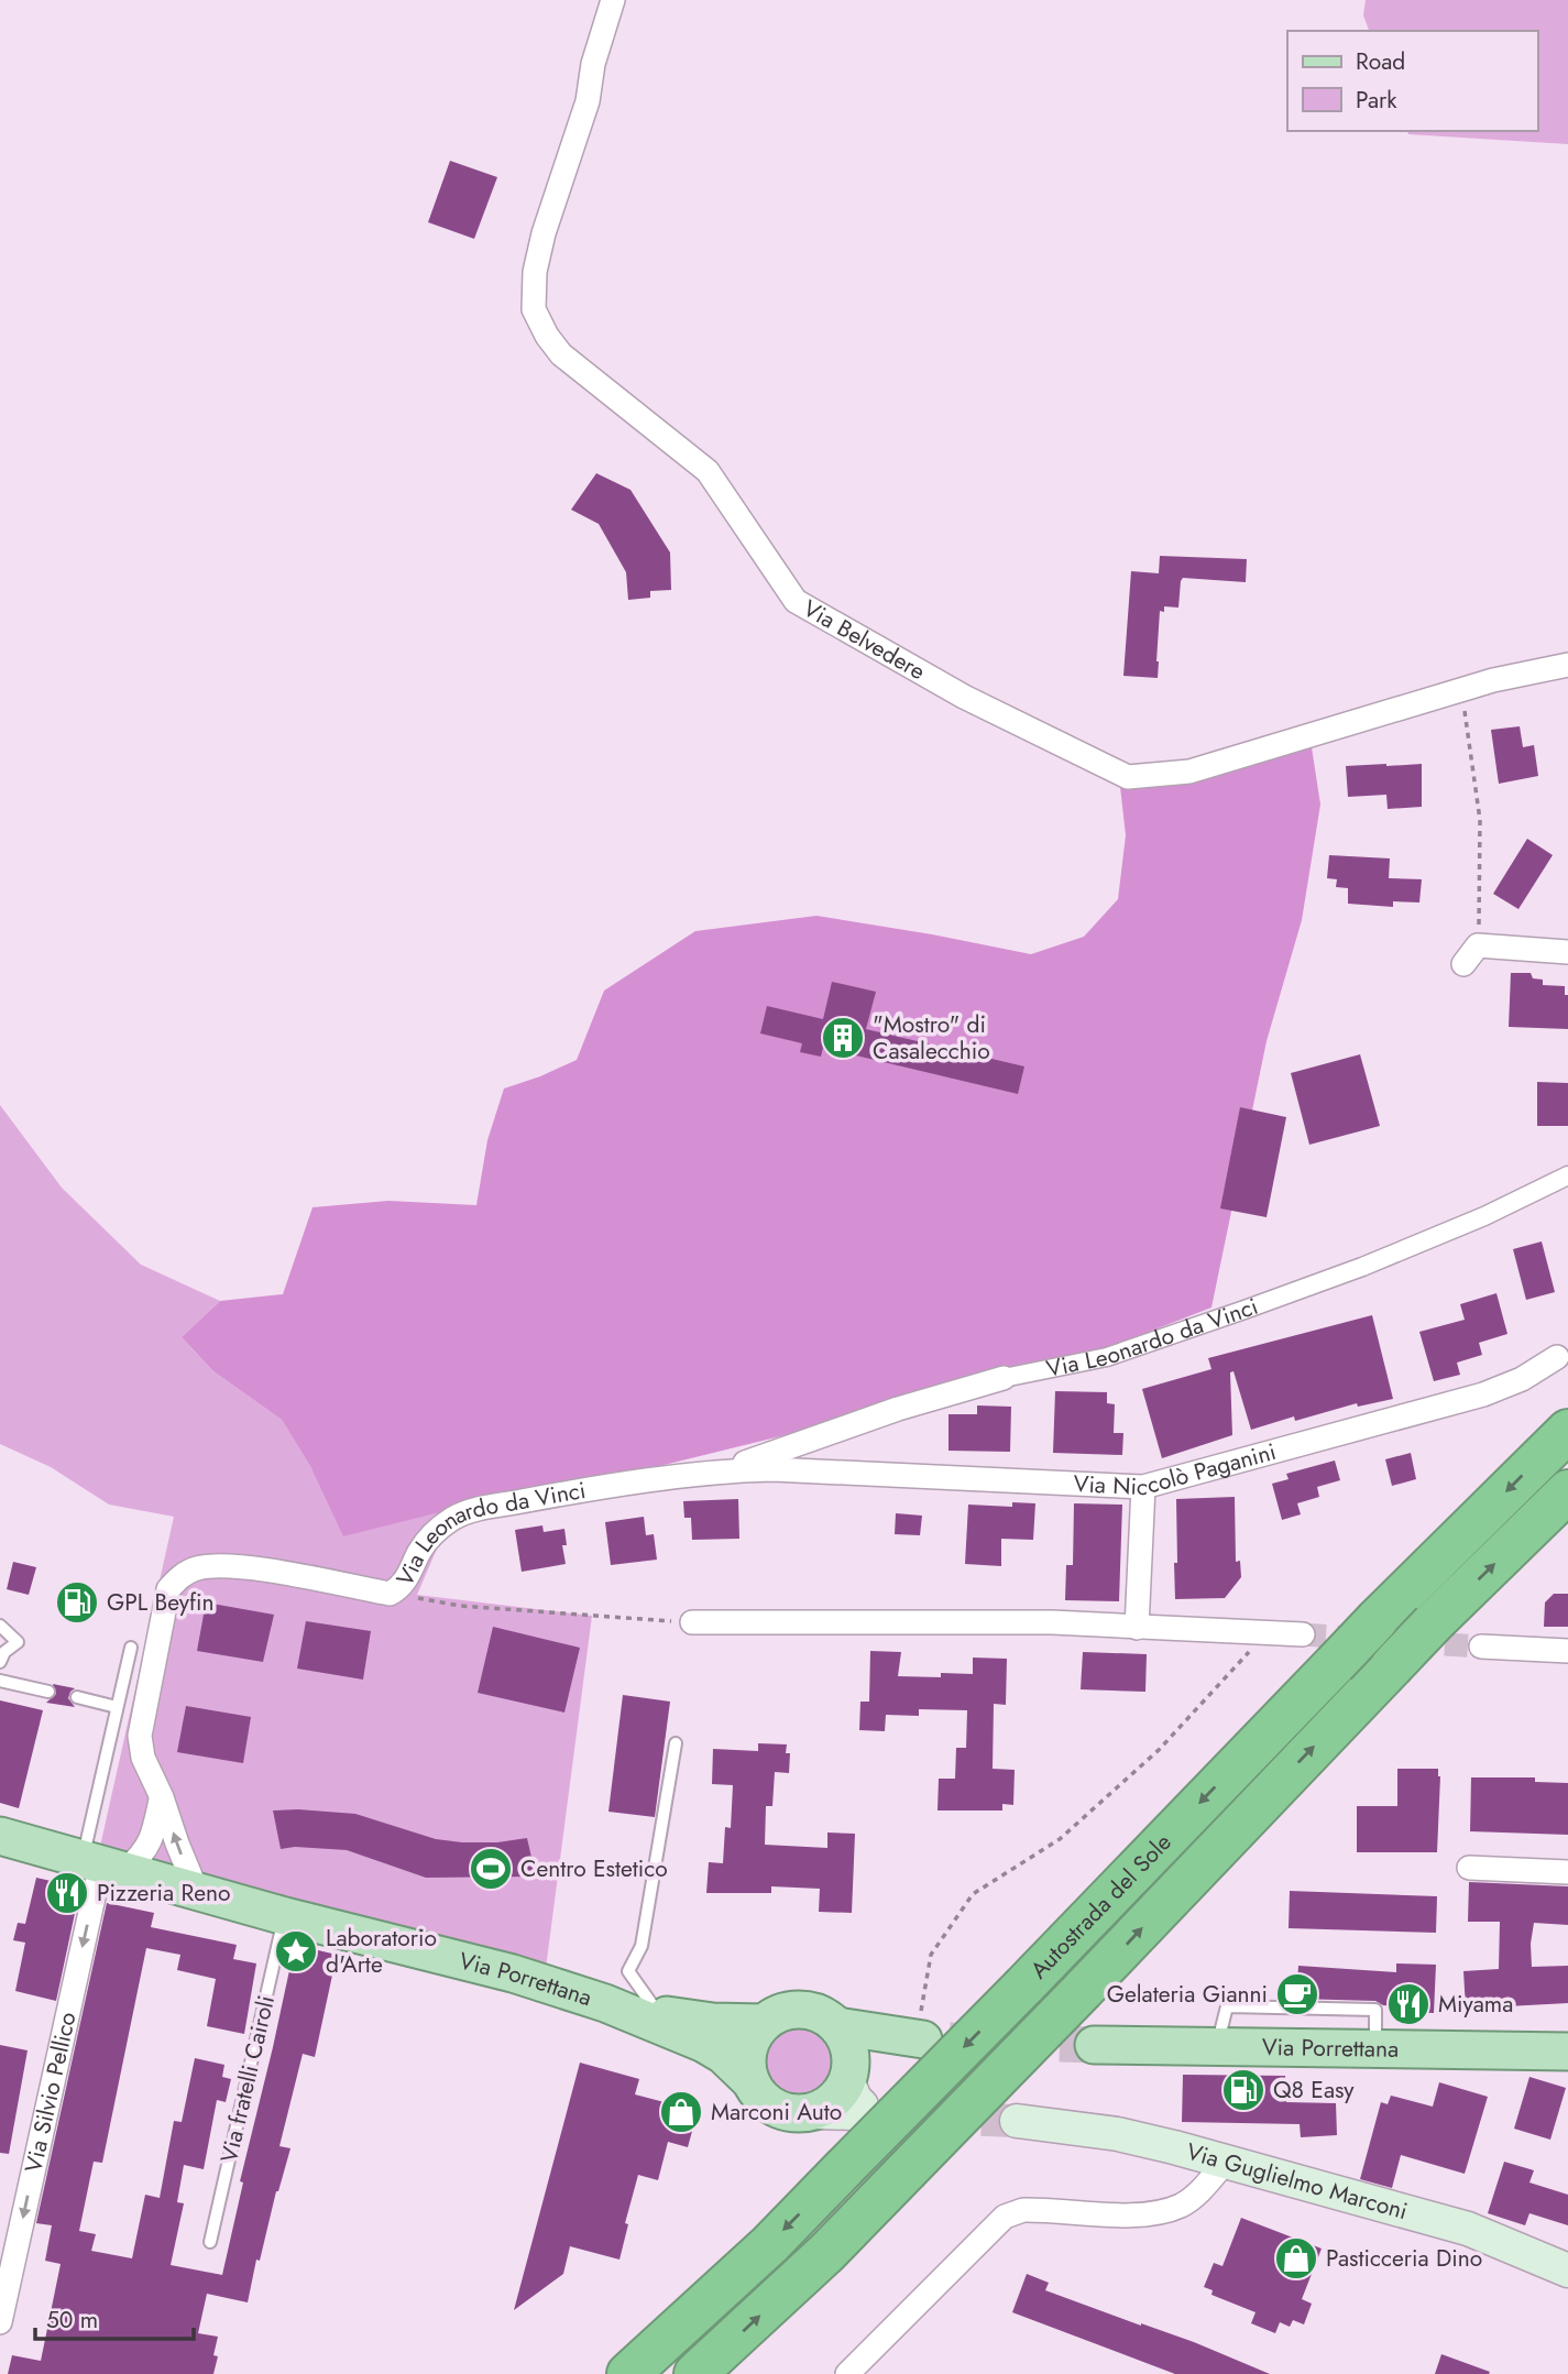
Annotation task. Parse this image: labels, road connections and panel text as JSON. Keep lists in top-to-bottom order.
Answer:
{
  "streets": {
    "highway": ["Autostrada del Sole"],
    "main road": ["Via Porrettana", "Via Guglielmo Marconi"],
    "street": [
      "Via Belvedere",
      "Via Leonardo da Vinci",
      "Via Niccolò Paganini",
      "Via Silvio Pellico"
    ],
    "lane": ["Via fratelli Cairoli"]
  },
  "crossings": [
    ["Via Leonardo da Vinci", "Via Niccolò Paganini"],
    ["Via Leonardo da Vinci", "Via Porrettana"],
    ["Via Porrettana", "Via fratelli Cairoli"],
    ["Via Porrettana", "Via Silvio Pellico"]
  ],
  "one_way": ["Via Silvio Pellico"],
  "places": {
    "building": ["\"Mostro\" di Casalecchio"],
    "fuel station": ["GPL Beyfin", "Q8 Easy"],
    "sports": ["Centro Estetico"],
    "restaurant": ["Pizzeria Reno", "Miyama"],
    "place": ["Laboratorio d'Arte"],
    "cafe": ["Gelateria Gianni"],
    "shop": ["Marconi Auto", "Pasticceria Dino"]
  },
  "legend": ["Road", "Park"],
  "scale_bar": "50 m"
}
